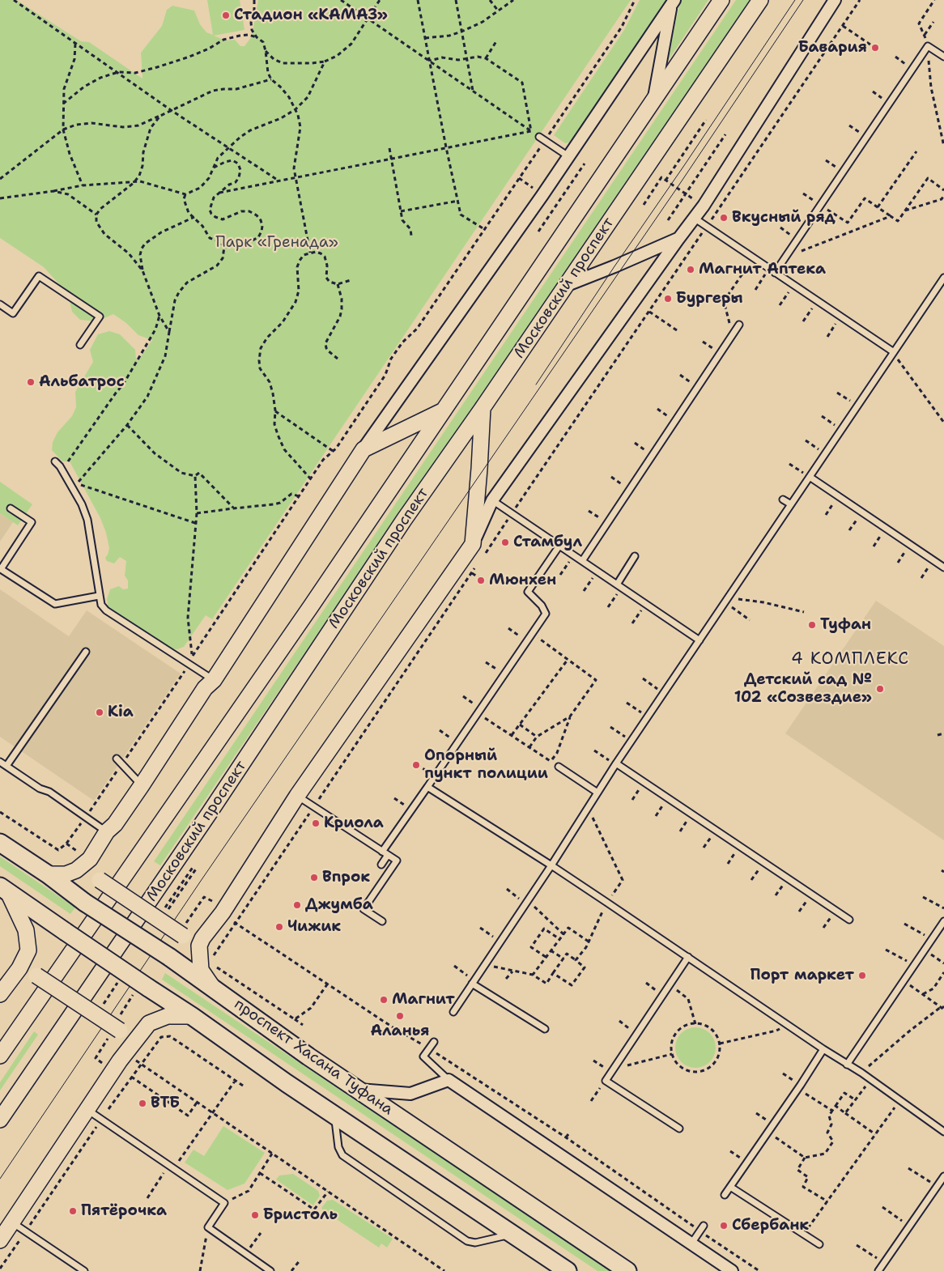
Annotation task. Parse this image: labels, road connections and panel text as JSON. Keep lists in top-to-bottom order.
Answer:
{
  "streets": {
    "main road": ["Московский проспект", "проспект Хасана Туфана"]
  },
  "districts": ["4 КОМПЛЕКС"],
  "parks": ["Парк «Гренада»"],
  "places": [
    "Стадион «КАМАЗ»",
    "Бавария",
    "Вкусный ряд",
    "Магнит Аптека",
    "Бургеры",
    "Альбатрос",
    "Стамбул",
    "Мюнхен",
    "Туфан",
    "Детский сад № 102 «Созвездие»",
    "Kia",
    "Опорный пункт полиции",
    "Криола",
    "Впрок",
    "Джумба",
    "Чижик",
    "Порт маркет",
    "Магнит",
    "Аланья",
    "ВТБ",
    "Пятёрочка",
    "Бристоль",
    "Сбербанк"
  ]
}
